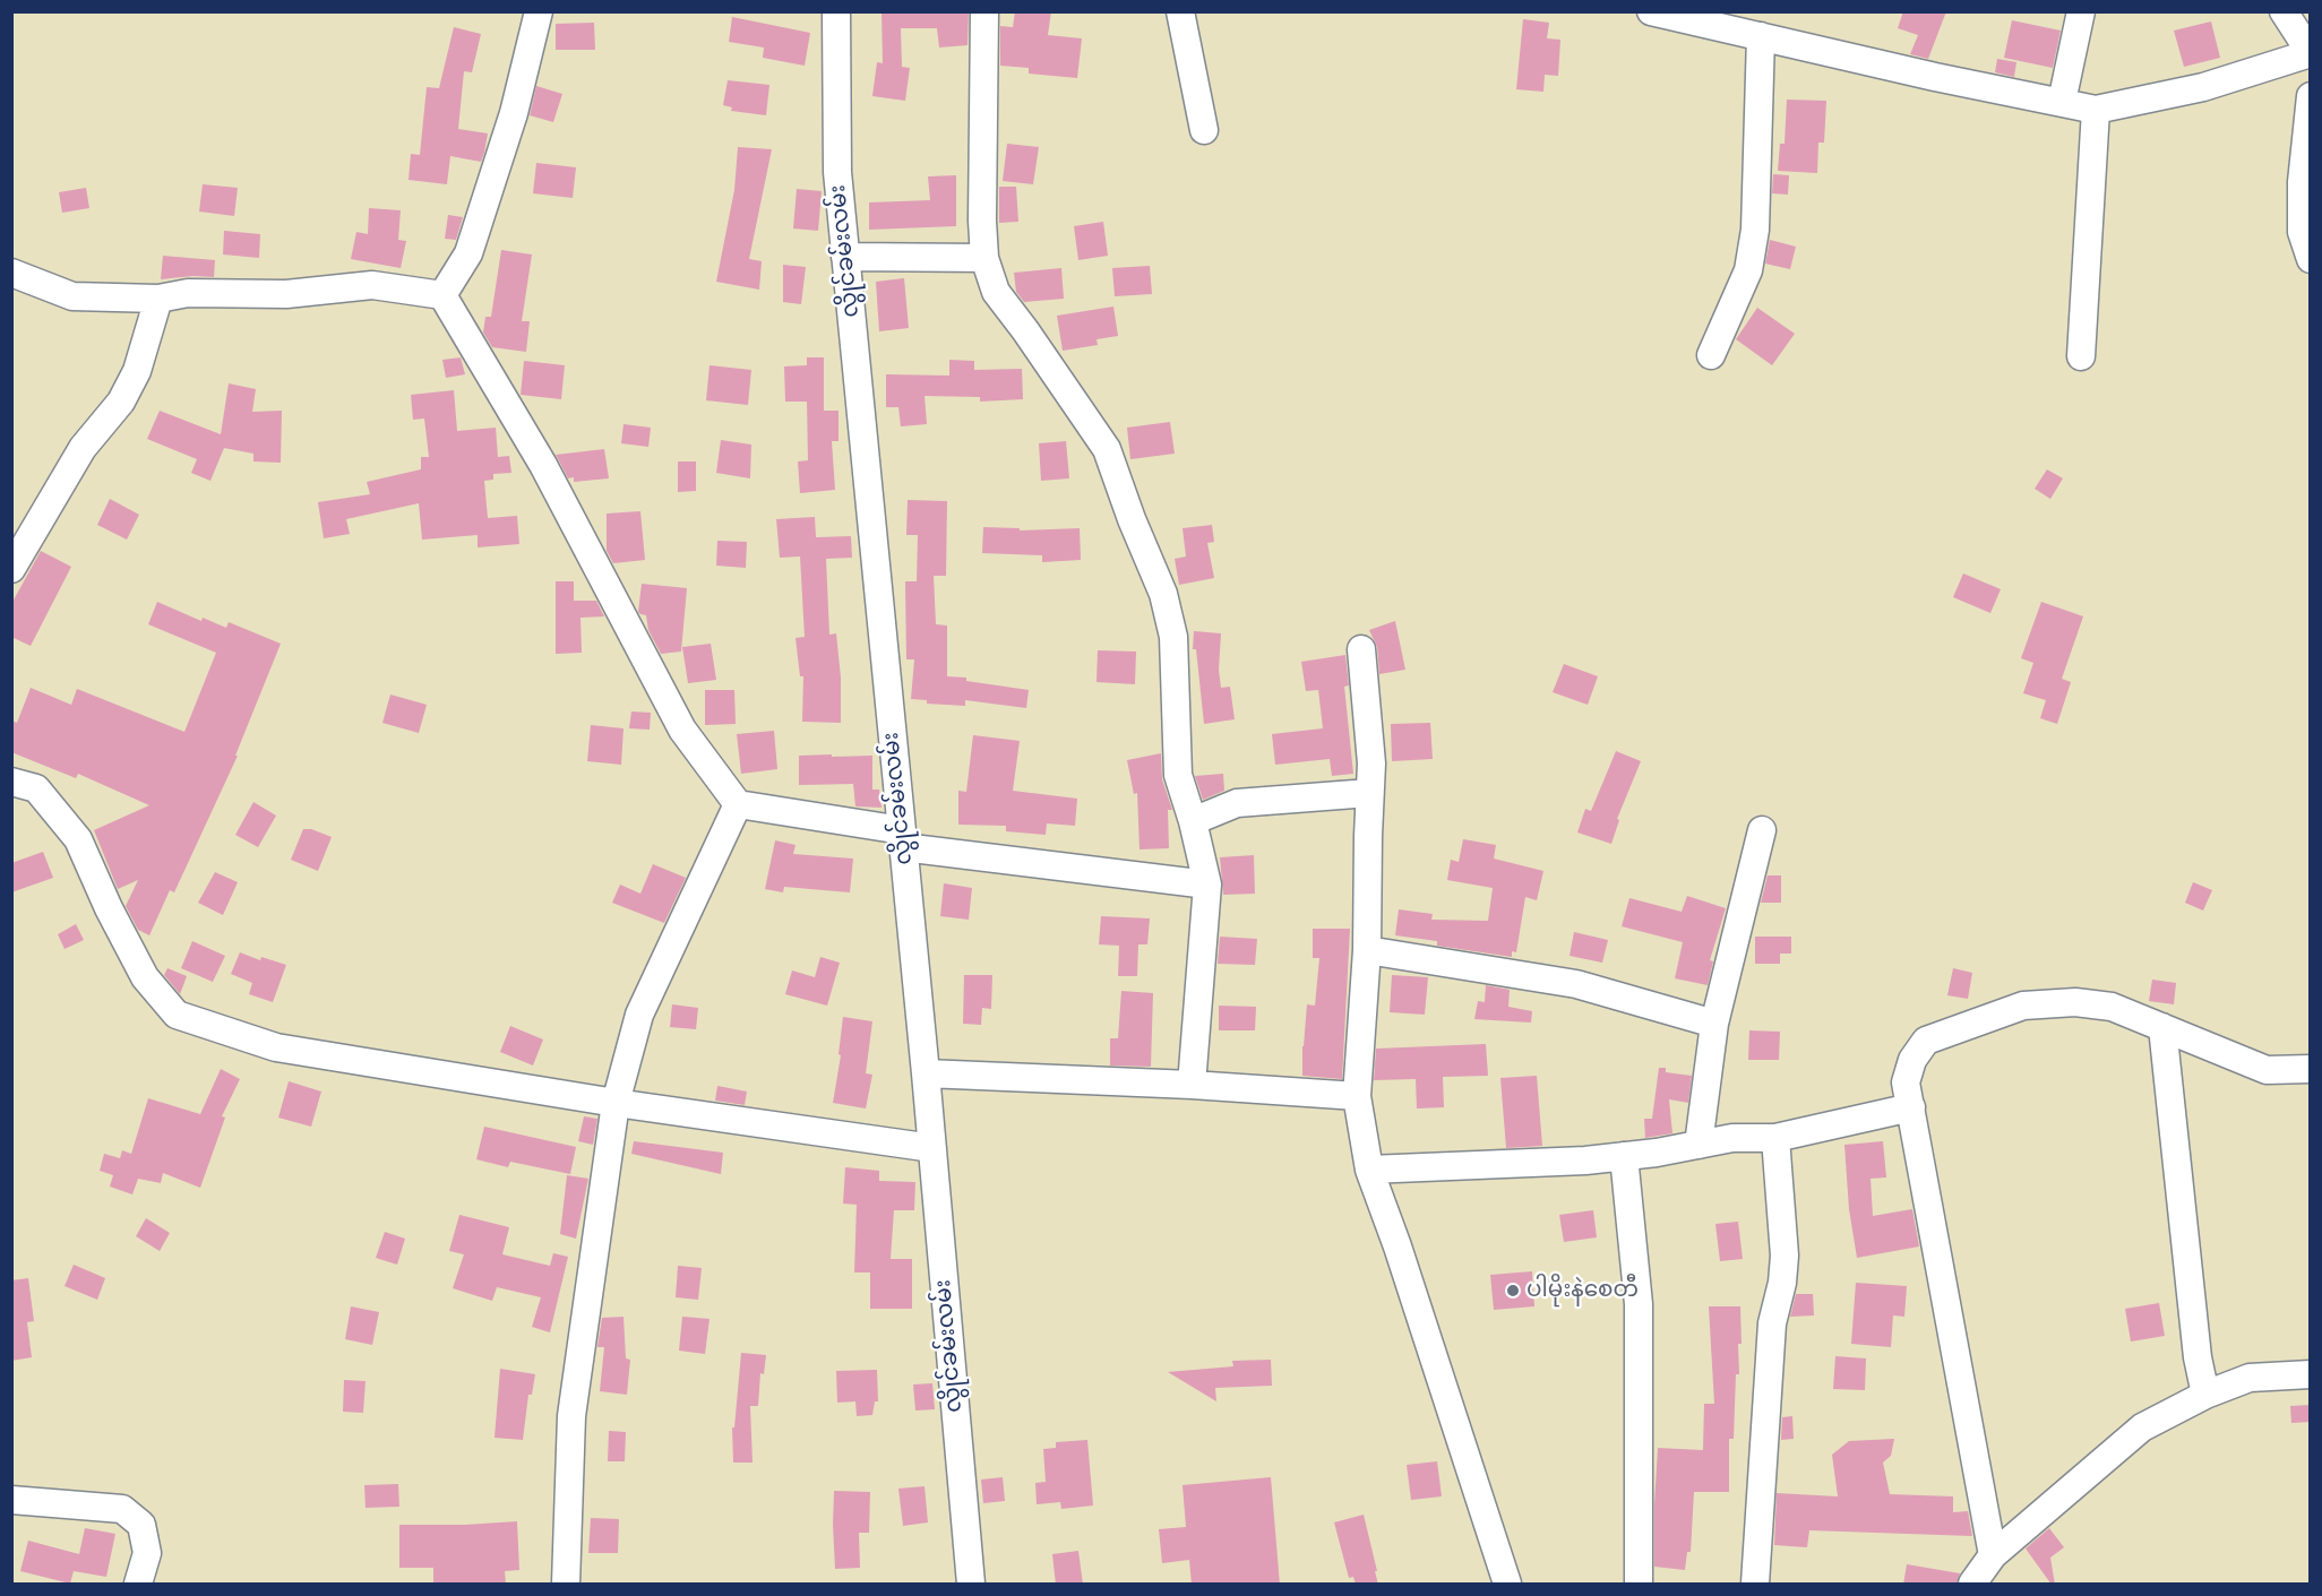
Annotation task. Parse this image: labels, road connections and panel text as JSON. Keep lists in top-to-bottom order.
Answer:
{
  "streets": {
    "street": ["လွိုင်ခမ်းလမ်း"]
  },
  "places": ["ပါမိုးနဲစေတီ"]
}
